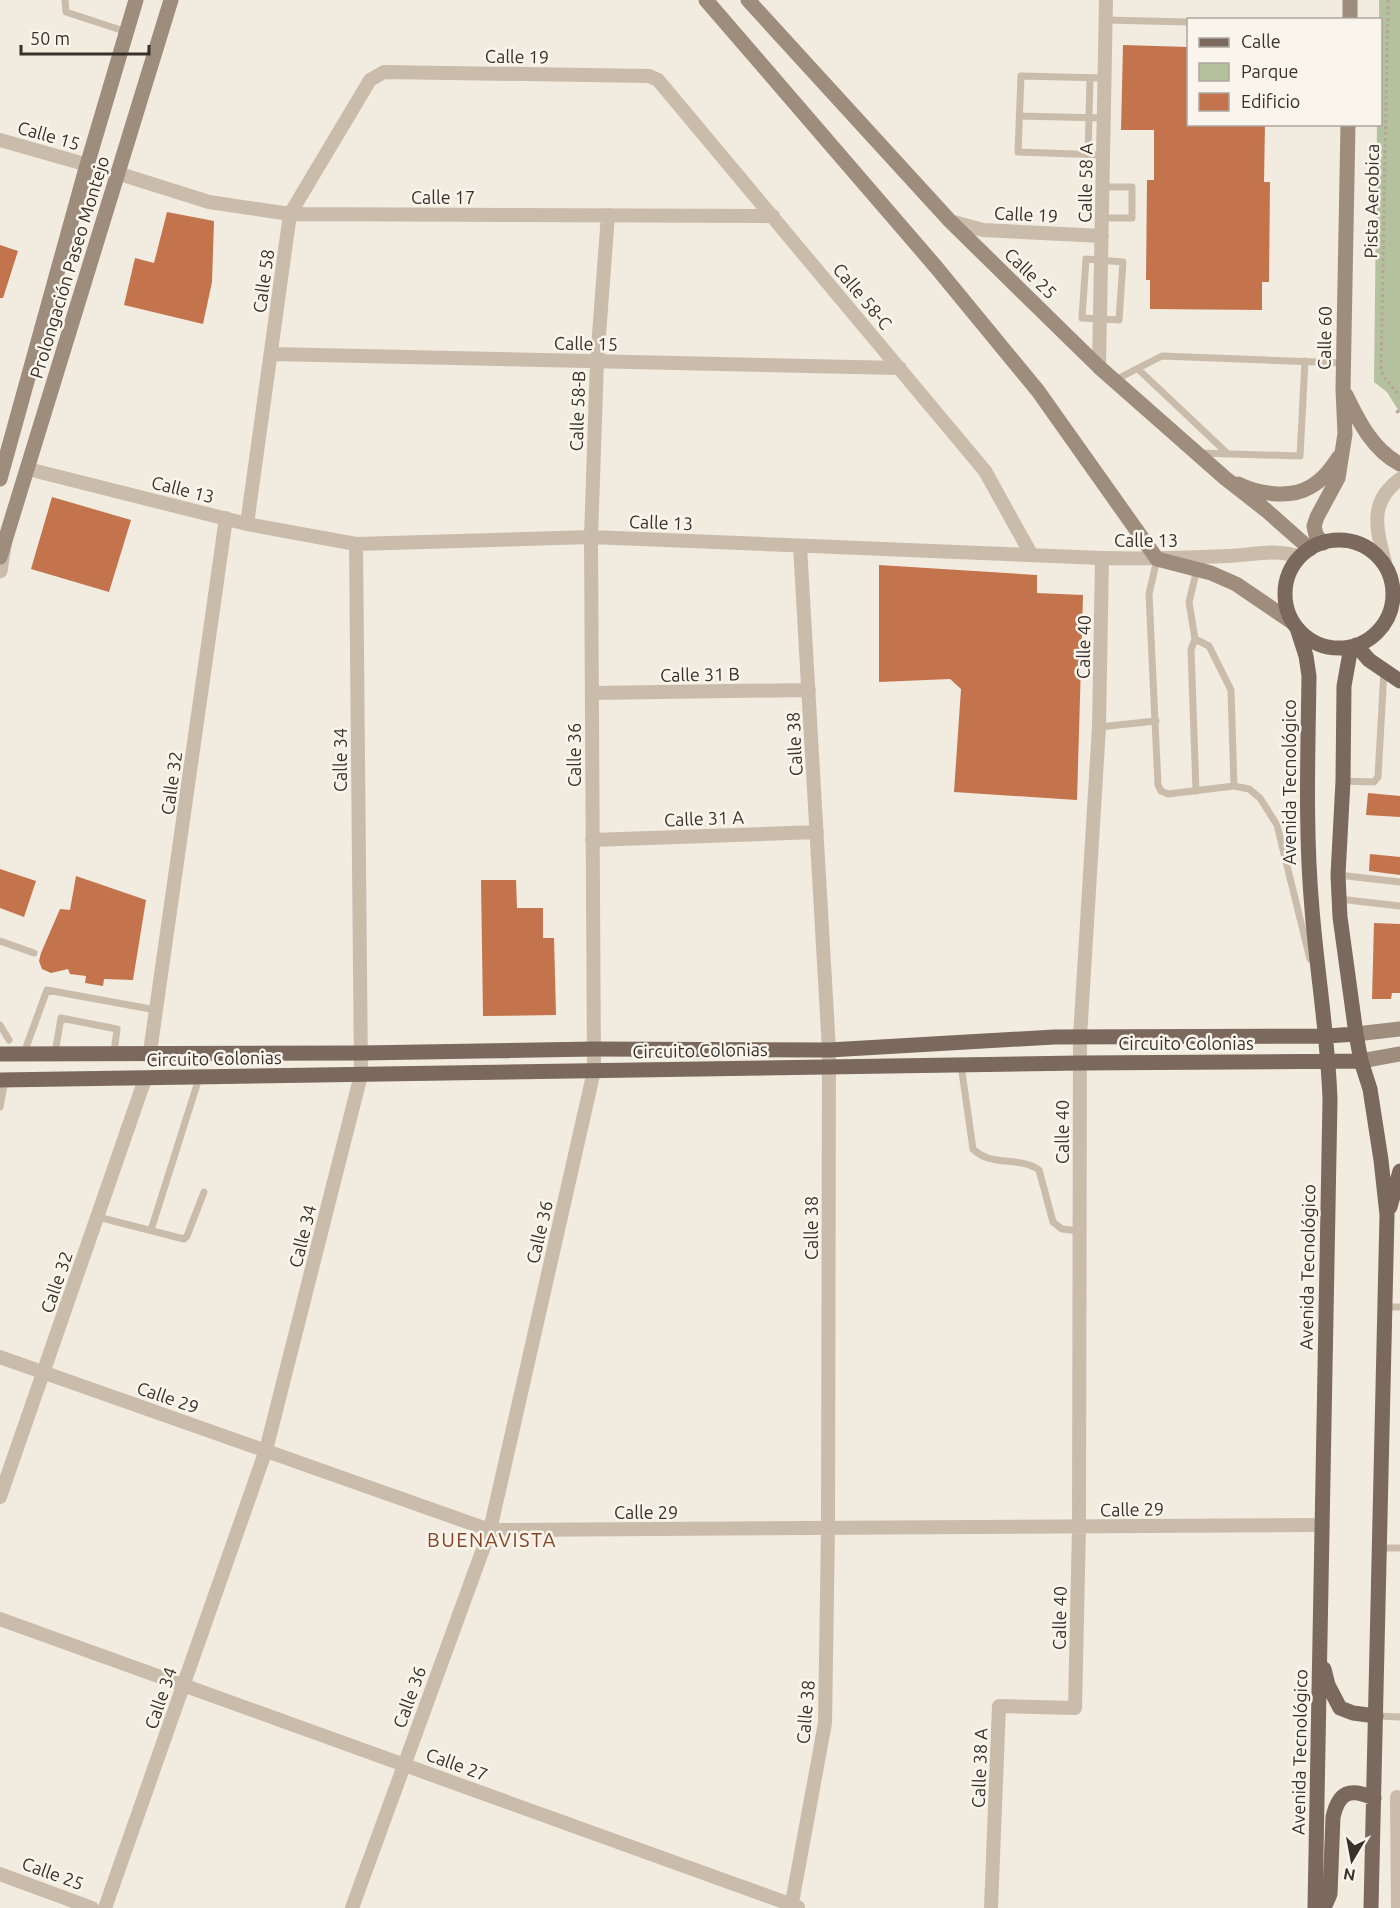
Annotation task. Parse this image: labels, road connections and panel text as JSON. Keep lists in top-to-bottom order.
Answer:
{
  "streets": {
    "main road": [
      "Prolongación Paseo Montejo",
      "Calle 25",
      "Calle 60",
      "Avenida Tecnológico",
      "Circuito Colonias"
    ],
    "street": [
      "Calle 19",
      "Calle 15",
      "Calle 58 A",
      "Calle 17",
      "Calle 58",
      "Calle 58-C",
      "Calle 58-B",
      "Calle 13",
      "Calle 40",
      "Calle 31 B",
      "Calle 38",
      "Calle 36",
      "Calle 34",
      "Calle 32",
      "Calle 31 A",
      "Calle 29",
      "Calle 27",
      "Calle 38 A"
    ],
    "path": ["Pista Aerobica"]
  },
  "crossings": [
    ["Calle 19", "Calle 58 A"],
    ["Calle 19", "Calle 25"],
    ["Calle 19", "Calle 58"],
    ["Calle 19", "Calle 58-C"],
    ["Calle 15", "Prolongación Paseo Montejo"],
    ["Calle 15", "Calle 58"],
    ["Calle 15", "Calle 58-C"],
    ["Calle 15", "Calle 58-B"],
    ["Calle 58 A", "Calle 25"],
    ["Calle 17", "Prolongación Paseo Montejo"],
    ["Calle 17", "Calle 58"],
    ["Calle 17", "Calle 58-C"],
    ["Calle 17", "Calle 58-B"],
    ["Prolongación Paseo Montejo", "Calle 13"],
    ["Calle 25", "Calle 60"],
    ["Calle 25", "Calle 13"],
    ["Calle 25", "Avenida Tecnológico"],
    ["Calle 58", "Calle 13"],
    ["Calle 58-C", "Calle 13"],
    ["Calle 60", "Calle 13"],
    ["Calle 60", "Avenida Tecnológico"],
    ["Calle 58-B", "Calle 13"],
    ["Calle 58-B", "Calle 36"],
    ["Calle 13", "Calle 40"],
    ["Calle 13", "Calle 38"],
    ["Calle 13", "Calle 36"],
    ["Calle 13", "Calle 34"],
    ["Calle 13", "Avenida Tecnológico"],
    ["Calle 13", "Calle 32"],
    ["Calle 40", "Circuito Colonias"],
    ["Calle 40", "Calle 29"],
    ["Calle 40", "Calle 38 A"],
    ["Calle 31 B", "Calle 38"],
    ["Calle 31 B", "Calle 36"],
    ["Calle 38", "Calle 31 A"],
    ["Calle 38", "Circuito Colonias"],
    ["Calle 38", "Calle 29"],
    ["Calle 38", "Calle 27"],
    ["Calle 36", "Calle 31 A"],
    ["Calle 36", "Circuito Colonias"],
    ["Calle 36", "Calle 29"],
    ["Calle 36", "Calle 27"],
    ["Calle 34", "Circuito Colonias"],
    ["Calle 34", "Calle 29"],
    ["Calle 34", "Calle 27"],
    ["Avenida Tecnológico", "Circuito Colonias"],
    ["Avenida Tecnológico", "Calle 29"],
    ["Calle 32", "Circuito Colonias"],
    ["Calle 32", "Calle 29"]
  ],
  "districts": ["BUENAVISTA"],
  "legend": ["Calle", "Parque", "Edificio"],
  "scale_bar": "50 m",
  "north": "bottom"
}
